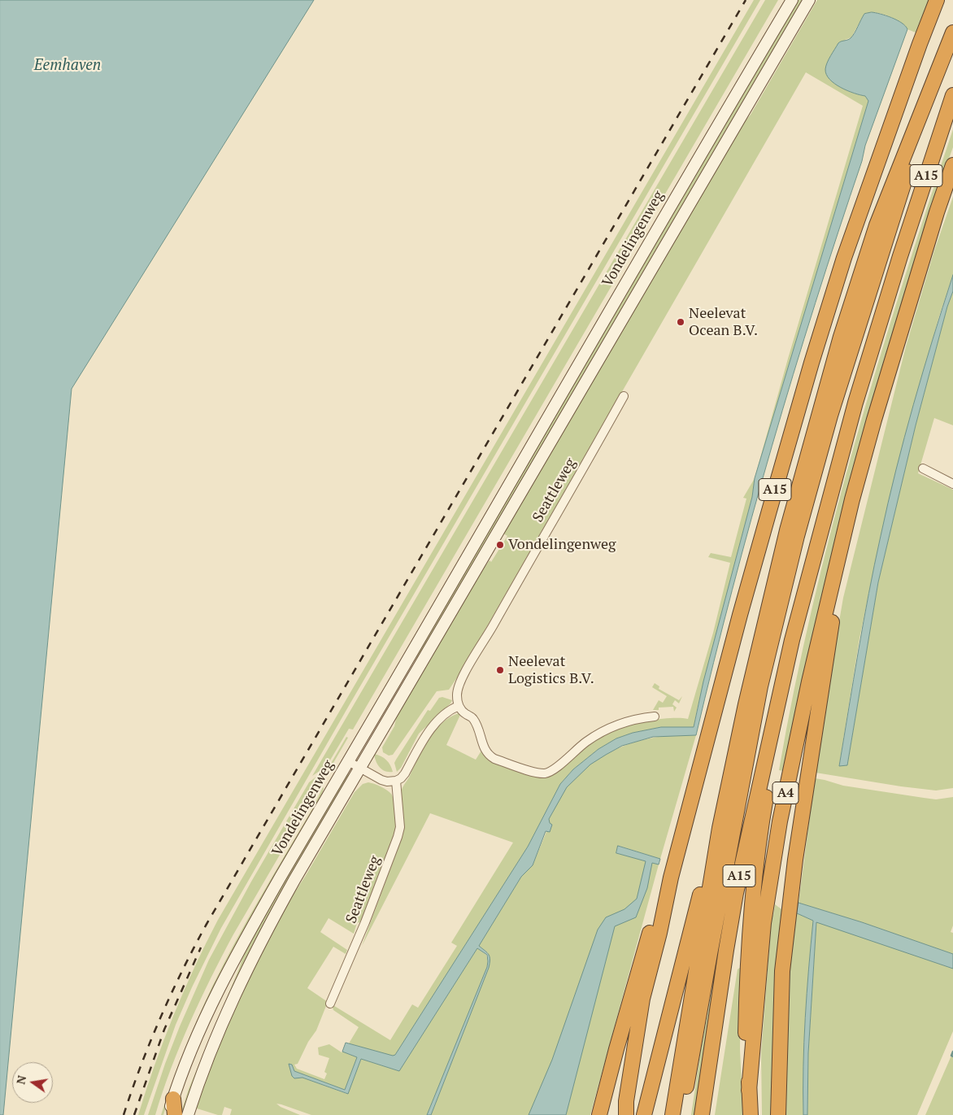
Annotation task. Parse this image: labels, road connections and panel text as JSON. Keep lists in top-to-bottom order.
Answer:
{
  "streets": {
    "highway": ["A15", "A4"],
    "main road": ["Vondelingenweg"],
    "street": ["Seattleweg"]
  },
  "crossings": [
    ["A15", "A4"]
  ],
  "water": ["Eemhaven"],
  "places": ["Neelevat Ocean B.V.", "Vondelingenweg", "Neelevat Logistics B.V."],
  "north": "left"
}
